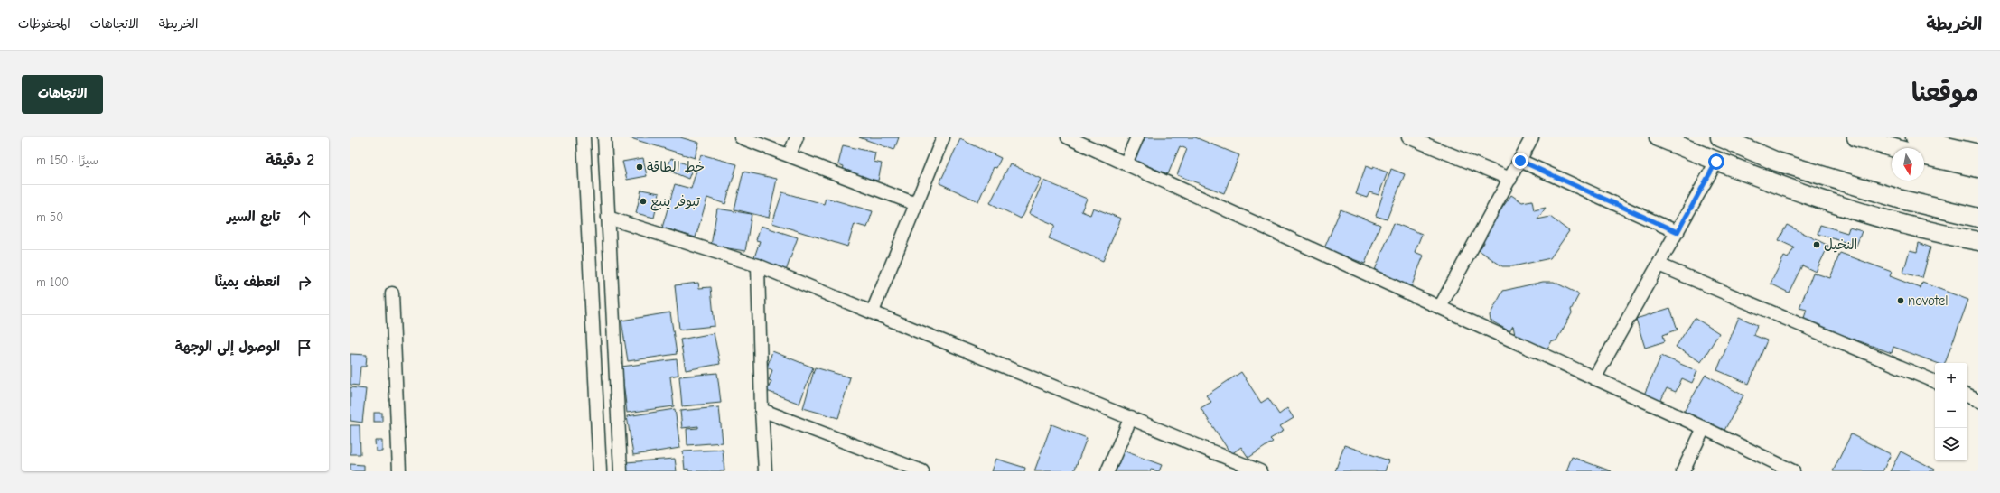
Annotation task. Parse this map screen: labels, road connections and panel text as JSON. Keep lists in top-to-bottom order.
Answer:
{
  "places": [
    "خط الطاقة",
    "تبوفر ينبع",
    "النخيل",
    "novotel"
  ],
  "north": "bottom",
  "page": {
    "header": "الخريطة",
    "nav": ["الخريطة", "الاتجاهات", "المحفوظات"],
    "title": "موقعنا",
    "buttons": "الاتجاهات",
    "heading": ["2 دقيقة", "سيرًا · 150 m"],
    "list": [
      ["تابع السير", "50 m"],
      ["انعطف يمينًا", "100 m"],
      "الوصول إلى الوجهة"
    ],
    "map_buttons": ["+", "−"]
  }
}
